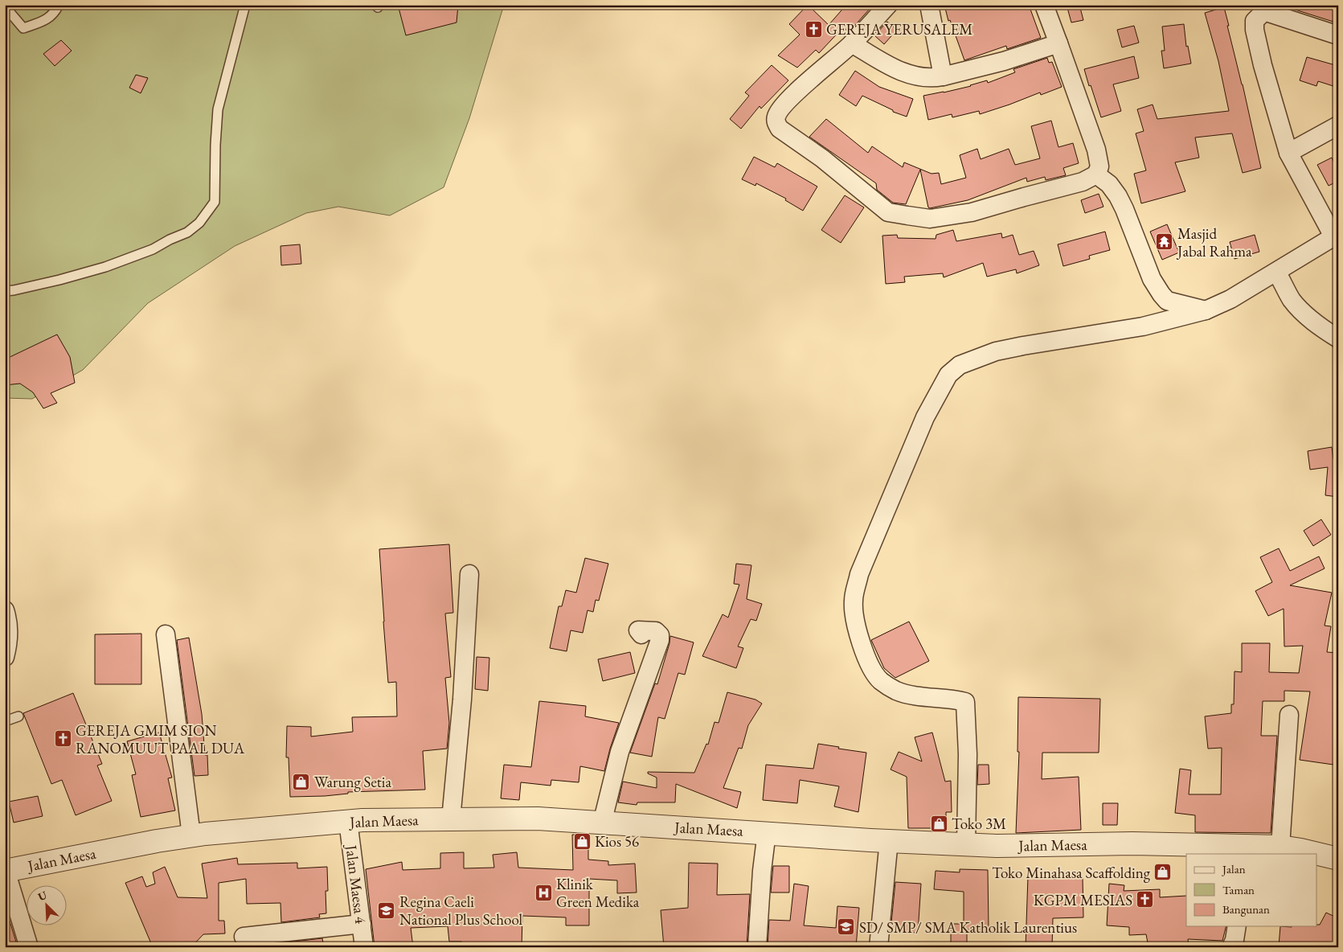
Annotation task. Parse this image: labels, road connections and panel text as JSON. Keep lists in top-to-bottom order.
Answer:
{
  "streets": {
    "street": ["Jalan Maesa", "Jalan Maesa 4"]
  },
  "crossings": [
    ["Jalan Maesa", "Jalan Maesa 4"]
  ],
  "places": {
    "church": ["GEREJA YERUSALEM", "GEREJA GMIM SION RANOMUUT PAAL DUA", "KGPM MESIAS"],
    "temple": ["Masjid Jabal Rahma"],
    "shop": [
      "Warung Setia",
      "Toko 3M",
      "Kios 56",
      "Toko Minahasa Scaffolding"
    ],
    "hospital": ["Klinik Green Medika"],
    "school or university": ["Regina Caeli National Plus School", "SD/ SMP/ SMA Katholik Laurentius"]
  },
  "legend": ["Jalan", "Taman", "Bangunan"],
  "north": "top left"
}
